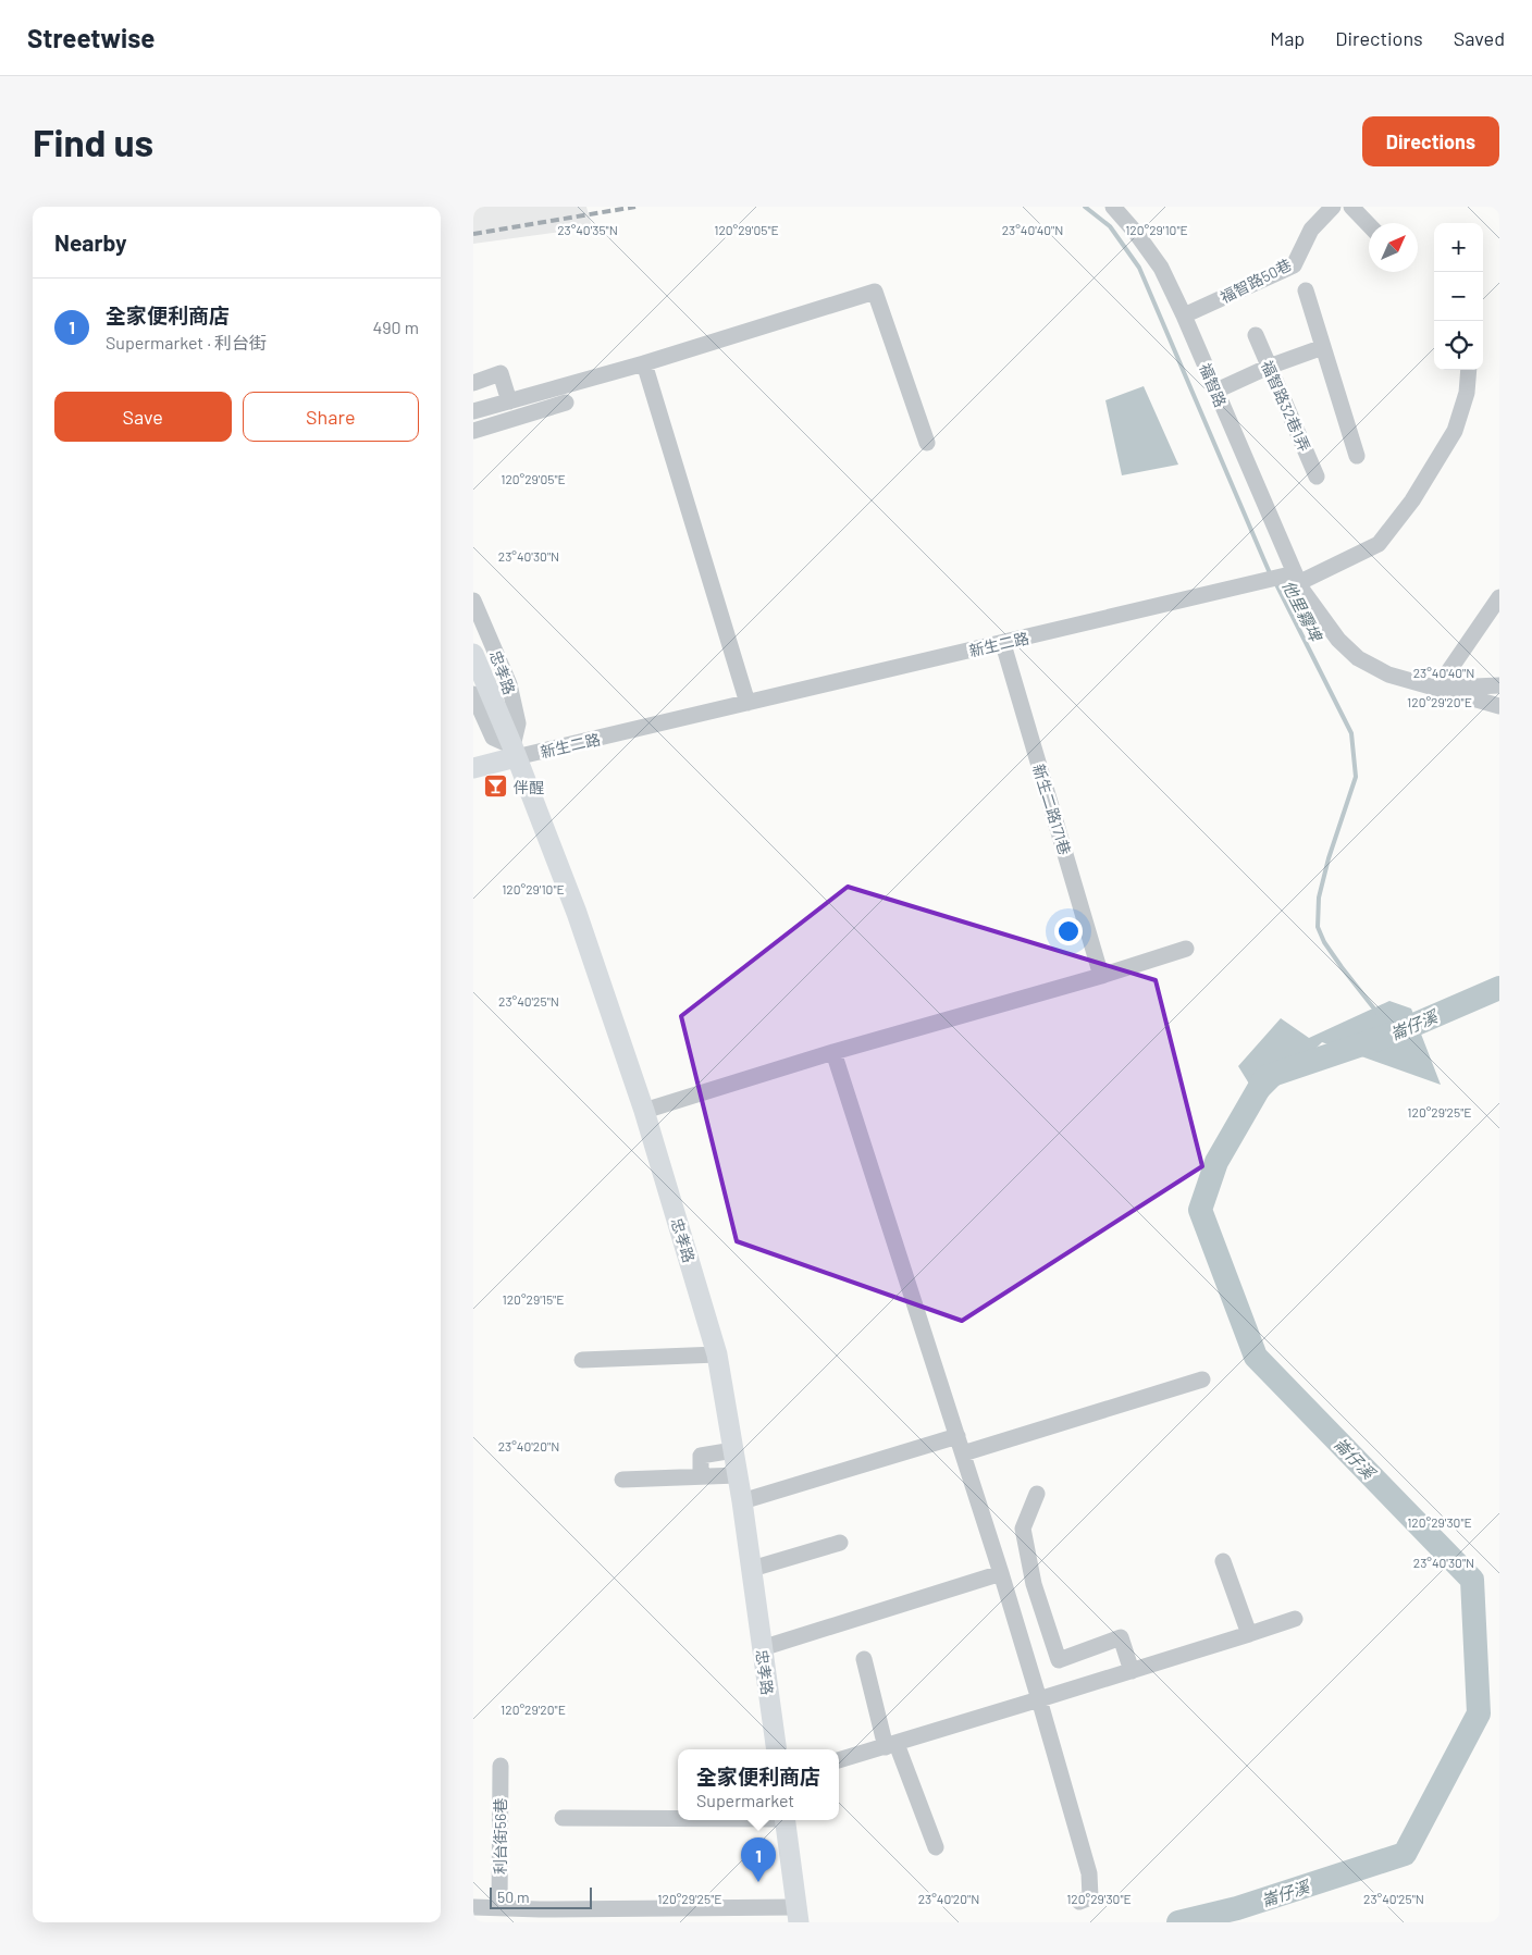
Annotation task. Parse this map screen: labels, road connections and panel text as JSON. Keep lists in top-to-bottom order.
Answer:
{
  "streets": {
    "main road": ["忠孝路"],
    "street": [
      "福智路50巷",
      "福智路",
      "福智路32巷1弄",
      "新生二路",
      "新生二路171巷",
      "利台街56巷"
    ]
  },
  "crossings": [
    ["福智路50巷", "福智路"],
    ["福智路", "新生二路"],
    ["新生二路", "忠孝路"],
    ["新生二路", "新生二路171巷"]
  ],
  "water": ["他里霧埤", "崙仔溪"],
  "places": {
    "bar": ["伴醒"]
  },
  "scale_bar": "50 m",
  "north": "top right",
  "page": {
    "header": "Streetwise",
    "nav": ["Map", "Directions", "Saved"],
    "buttons": [
      "Directions",
      ["Save", "Share"]
    ],
    "title": "Find us",
    "heading": "Nearby",
    "map_buttons": ["+", "−"],
    "list": [
      {
        "mark": "1",
        "name": "全家便利商店",
        "note": "Supermarket · 利台街",
        "value": "490 m"
      }
    ],
    "popup": ["全家便利商店", "Supermarket"],
    "pins": "1",
    "scale": "50 m"
  },
  "coordinates": [
    "23°40'35\"N",
    "120°29'05\"E",
    "23°40'40\"N",
    "120°29'10\"E",
    "23°40'30\"N",
    "120°29'20\"E",
    "23°40'25\"N",
    "120°29'25\"E",
    "120°29'15\"E",
    "23°40'20\"N",
    "120°29'30\"E"
  ]
}
